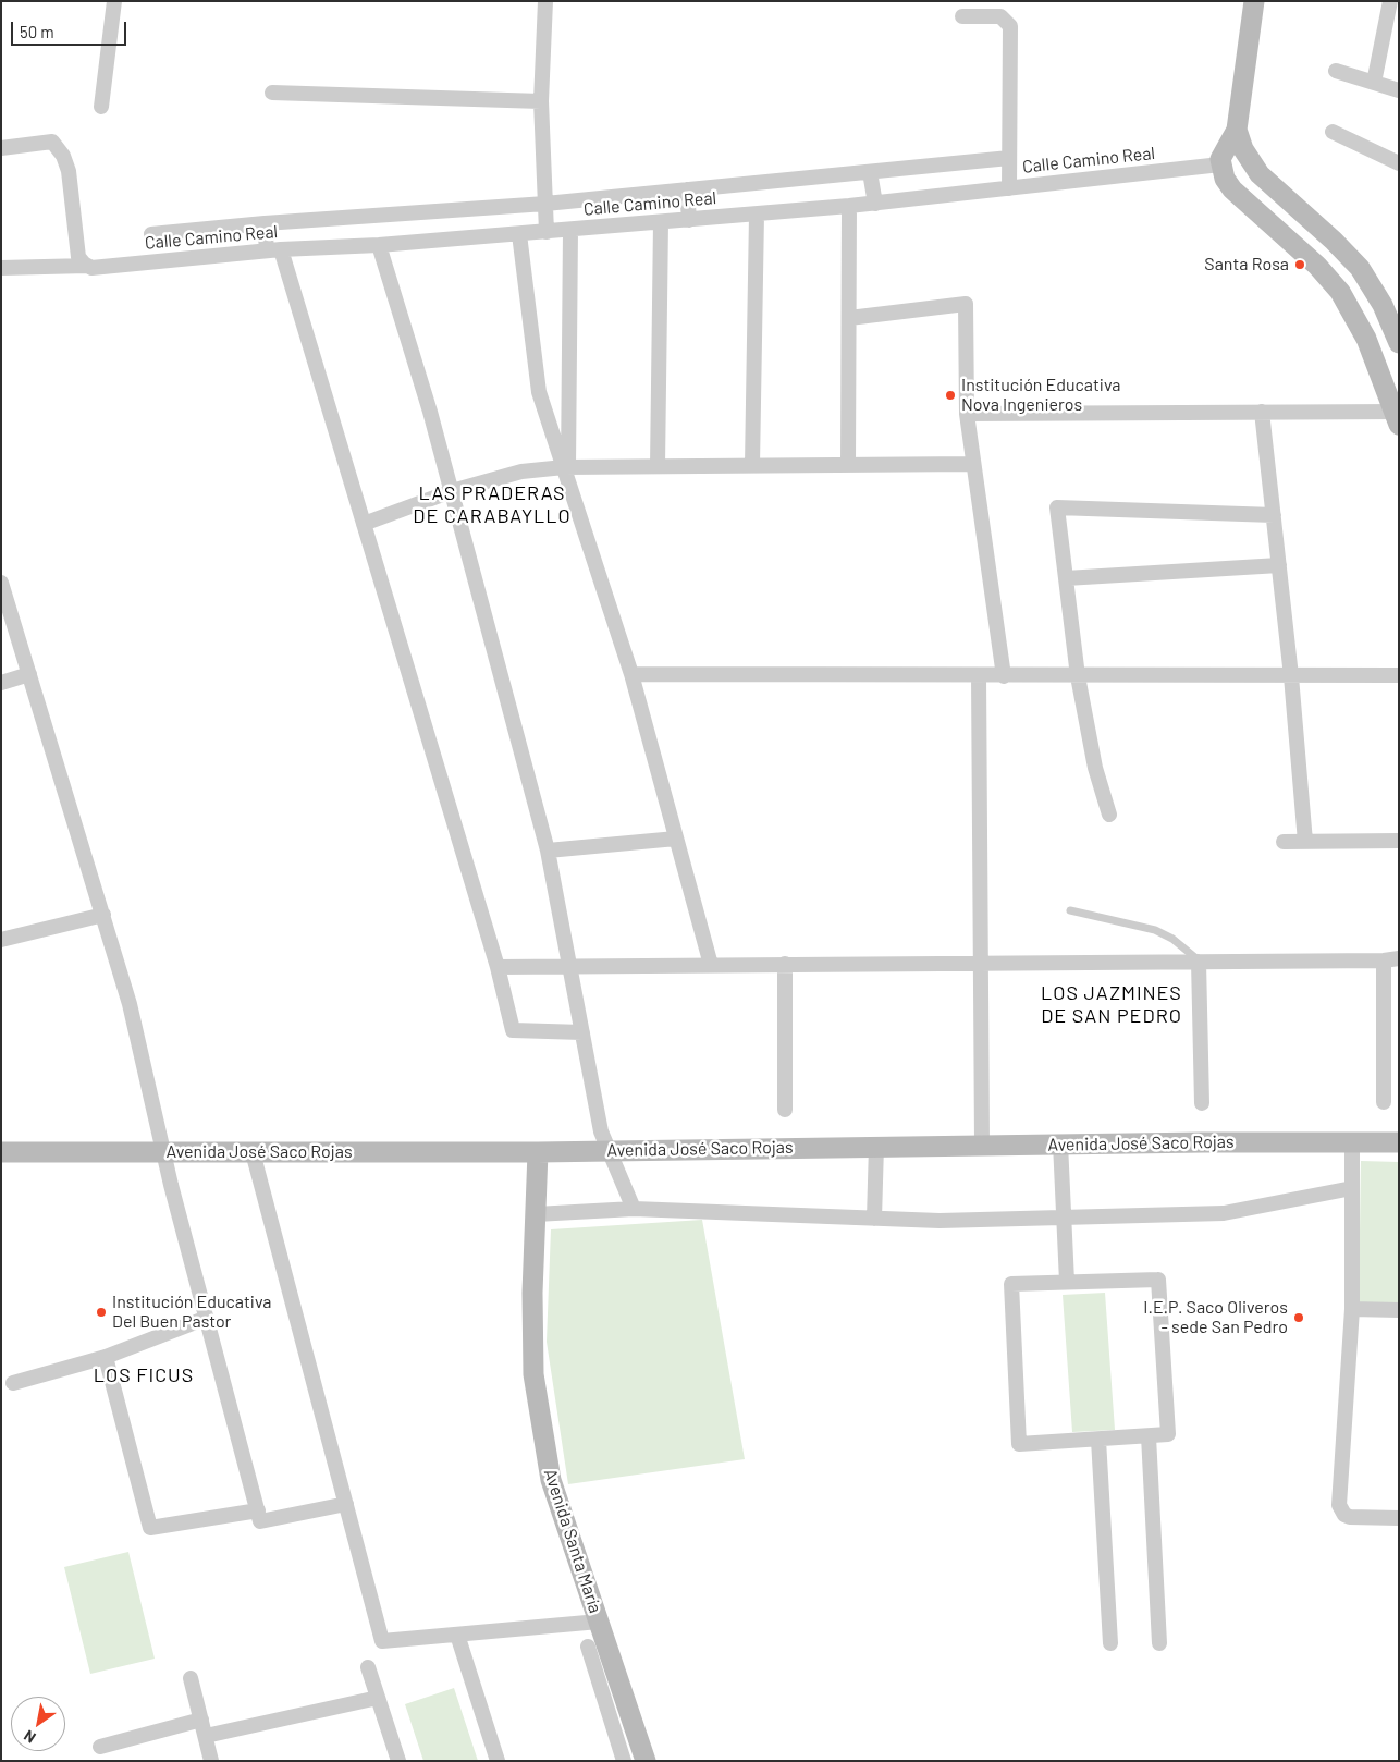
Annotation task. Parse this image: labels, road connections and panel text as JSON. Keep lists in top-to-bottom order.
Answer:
{
  "streets": {
    "main road": ["Avenida José Saco Rojas", "Avenida Santa María"],
    "street": ["Calle Camino Real"]
  },
  "crossings": [
    ["Avenida José Saco Rojas", "Avenida Santa María"]
  ],
  "districts": ["LAS PRADERAS DE CARABAYLLO", "LOS JAZMINES DE SAN PEDRO", "LOS FICUS"],
  "places": [
    "Santa Rosa",
    "Institución Educativa Nova Ingenieros",
    "Institución Educativa Del Buen Pastor",
    "I.E.P. Saco Oliveros - sede San Pedro"
  ],
  "scale_bar": "50 m",
  "north": "bottom left"
}
